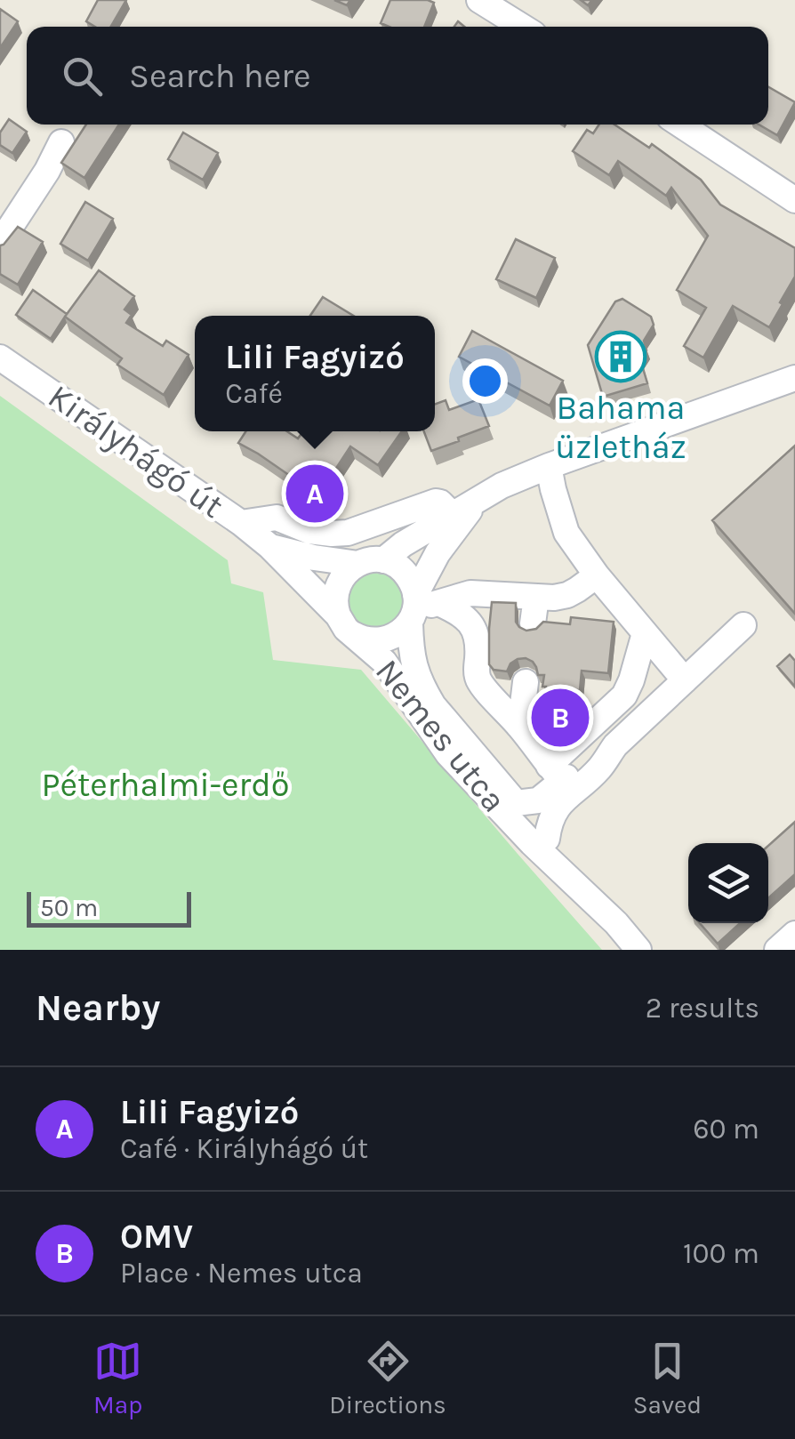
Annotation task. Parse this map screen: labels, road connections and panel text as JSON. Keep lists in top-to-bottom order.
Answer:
{
  "streets": {
    "street": ["Királyhágó út", "Nemes utca"]
  },
  "crossings": [
    ["Királyhágó út", "Nemes utca"]
  ],
  "parks": ["Péterhalmi-erdő"],
  "places": {
    "building": ["Bahama üzletház"]
  },
  "scale_bar": "50 m",
  "page": {
    "search": "Search here",
    "popup": ["Lili Fagyizó", "Café"],
    "pins": ["A", "B"],
    "scale": "50 m",
    "heading": ["Nearby", "2 results"],
    "list": [
      {
        "mark": "A",
        "name": "Lili Fagyizó",
        "note": "Café · Királyhágó út",
        "value": "60 m"
      },
      {
        "mark": "B",
        "name": "OMV",
        "note": "Place · Nemes utca",
        "value": "100 m"
      }
    ],
    "nav": ["Map", "Directions", "Saved"]
  }
}
